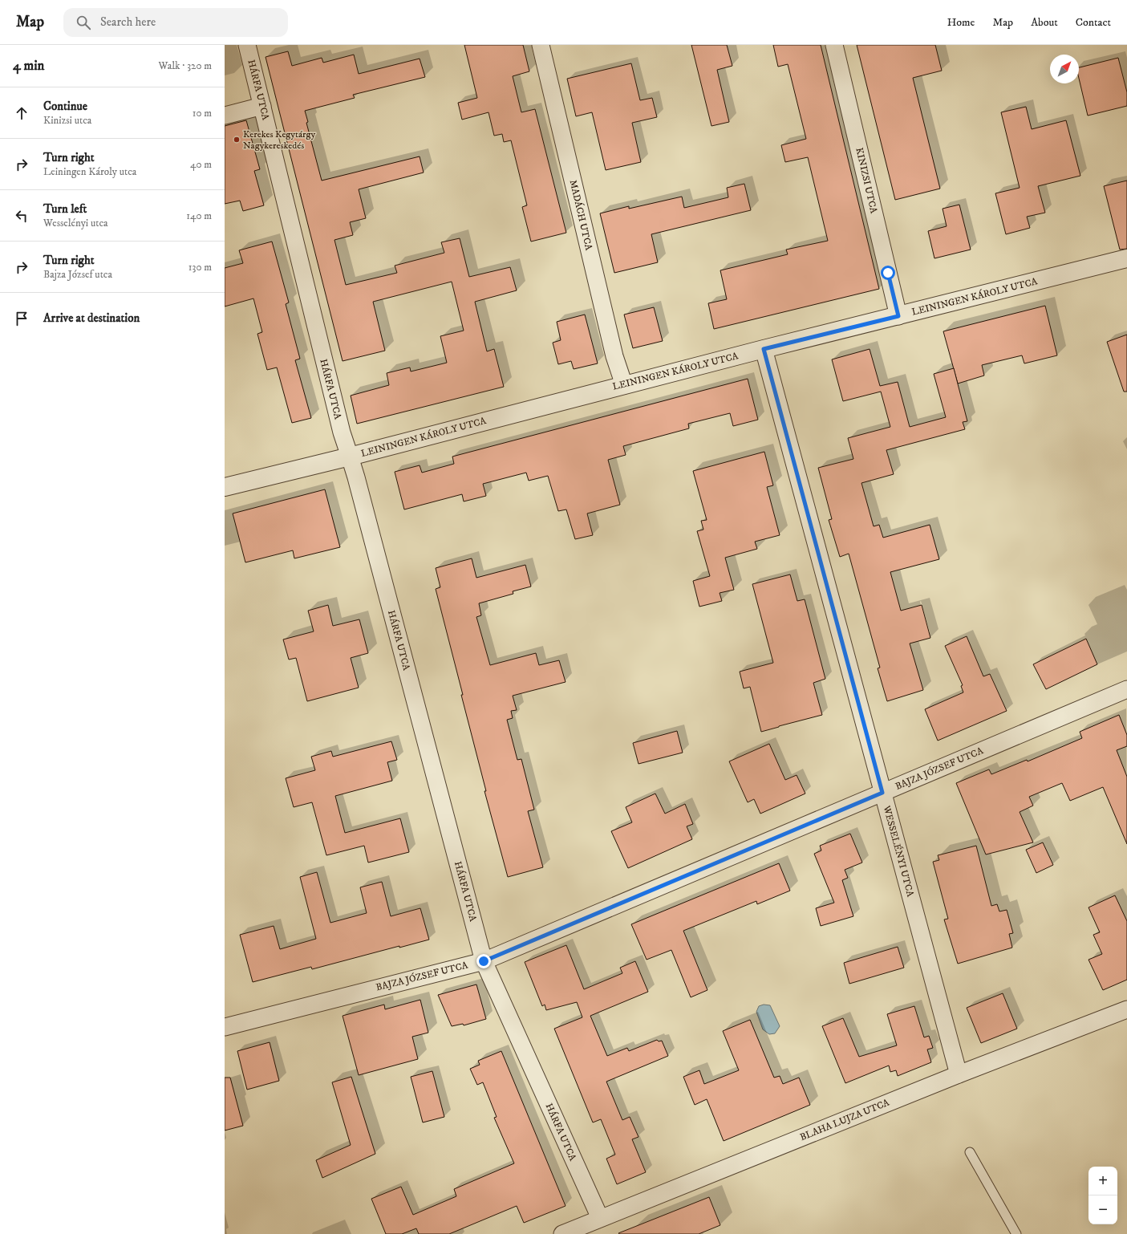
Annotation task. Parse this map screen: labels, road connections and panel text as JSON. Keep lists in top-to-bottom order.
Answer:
{
  "streets": {
    "street": [
      "HÁRFA UTCA",
      "KINIZSI UTCA",
      "MADÁCH UTCA",
      "LEININGEN KÁROLY UTCA",
      "BAJZA JÓZSEF UTCA",
      "WESSELÉNYI UTCA",
      "BLAHA LUJZA UTCA"
    ]
  },
  "crossings": [
    ["HÁRFA UTCA", "LEININGEN KÁROLY UTCA"],
    ["HÁRFA UTCA", "BAJZA JÓZSEF UTCA"],
    ["HÁRFA UTCA", "BLAHA LUJZA UTCA"],
    ["KINIZSI UTCA", "LEININGEN KÁROLY UTCA"],
    ["MADÁCH UTCA", "LEININGEN KÁROLY UTCA"],
    ["LEININGEN KÁROLY UTCA", "WESSELÉNYI UTCA"],
    ["BAJZA JÓZSEF UTCA", "WESSELÉNYI UTCA"],
    ["WESSELÉNYI UTCA", "BLAHA LUJZA UTCA"]
  ],
  "places": ["Kerekes Kegytárgy Nagykereskedés"],
  "north": "top right",
  "page": {
    "header": "Map",
    "search": "Search here",
    "nav": [
      "Home",
      "Map",
      "About",
      "Contact"
    ],
    "heading": ["4 min", "Walk · 320 m"],
    "list": [
      ["Continue", "Kinizsi utca", "10 m"],
      ["Turn right", "Leiningen Károly utca", "40 m"],
      ["Turn left", "Wesselényi utca", "140 m"],
      ["Turn right", "Bajza József utca", "130 m"],
      "Arrive at destination"
    ],
    "map_buttons": ["+", "−"]
  }
}
